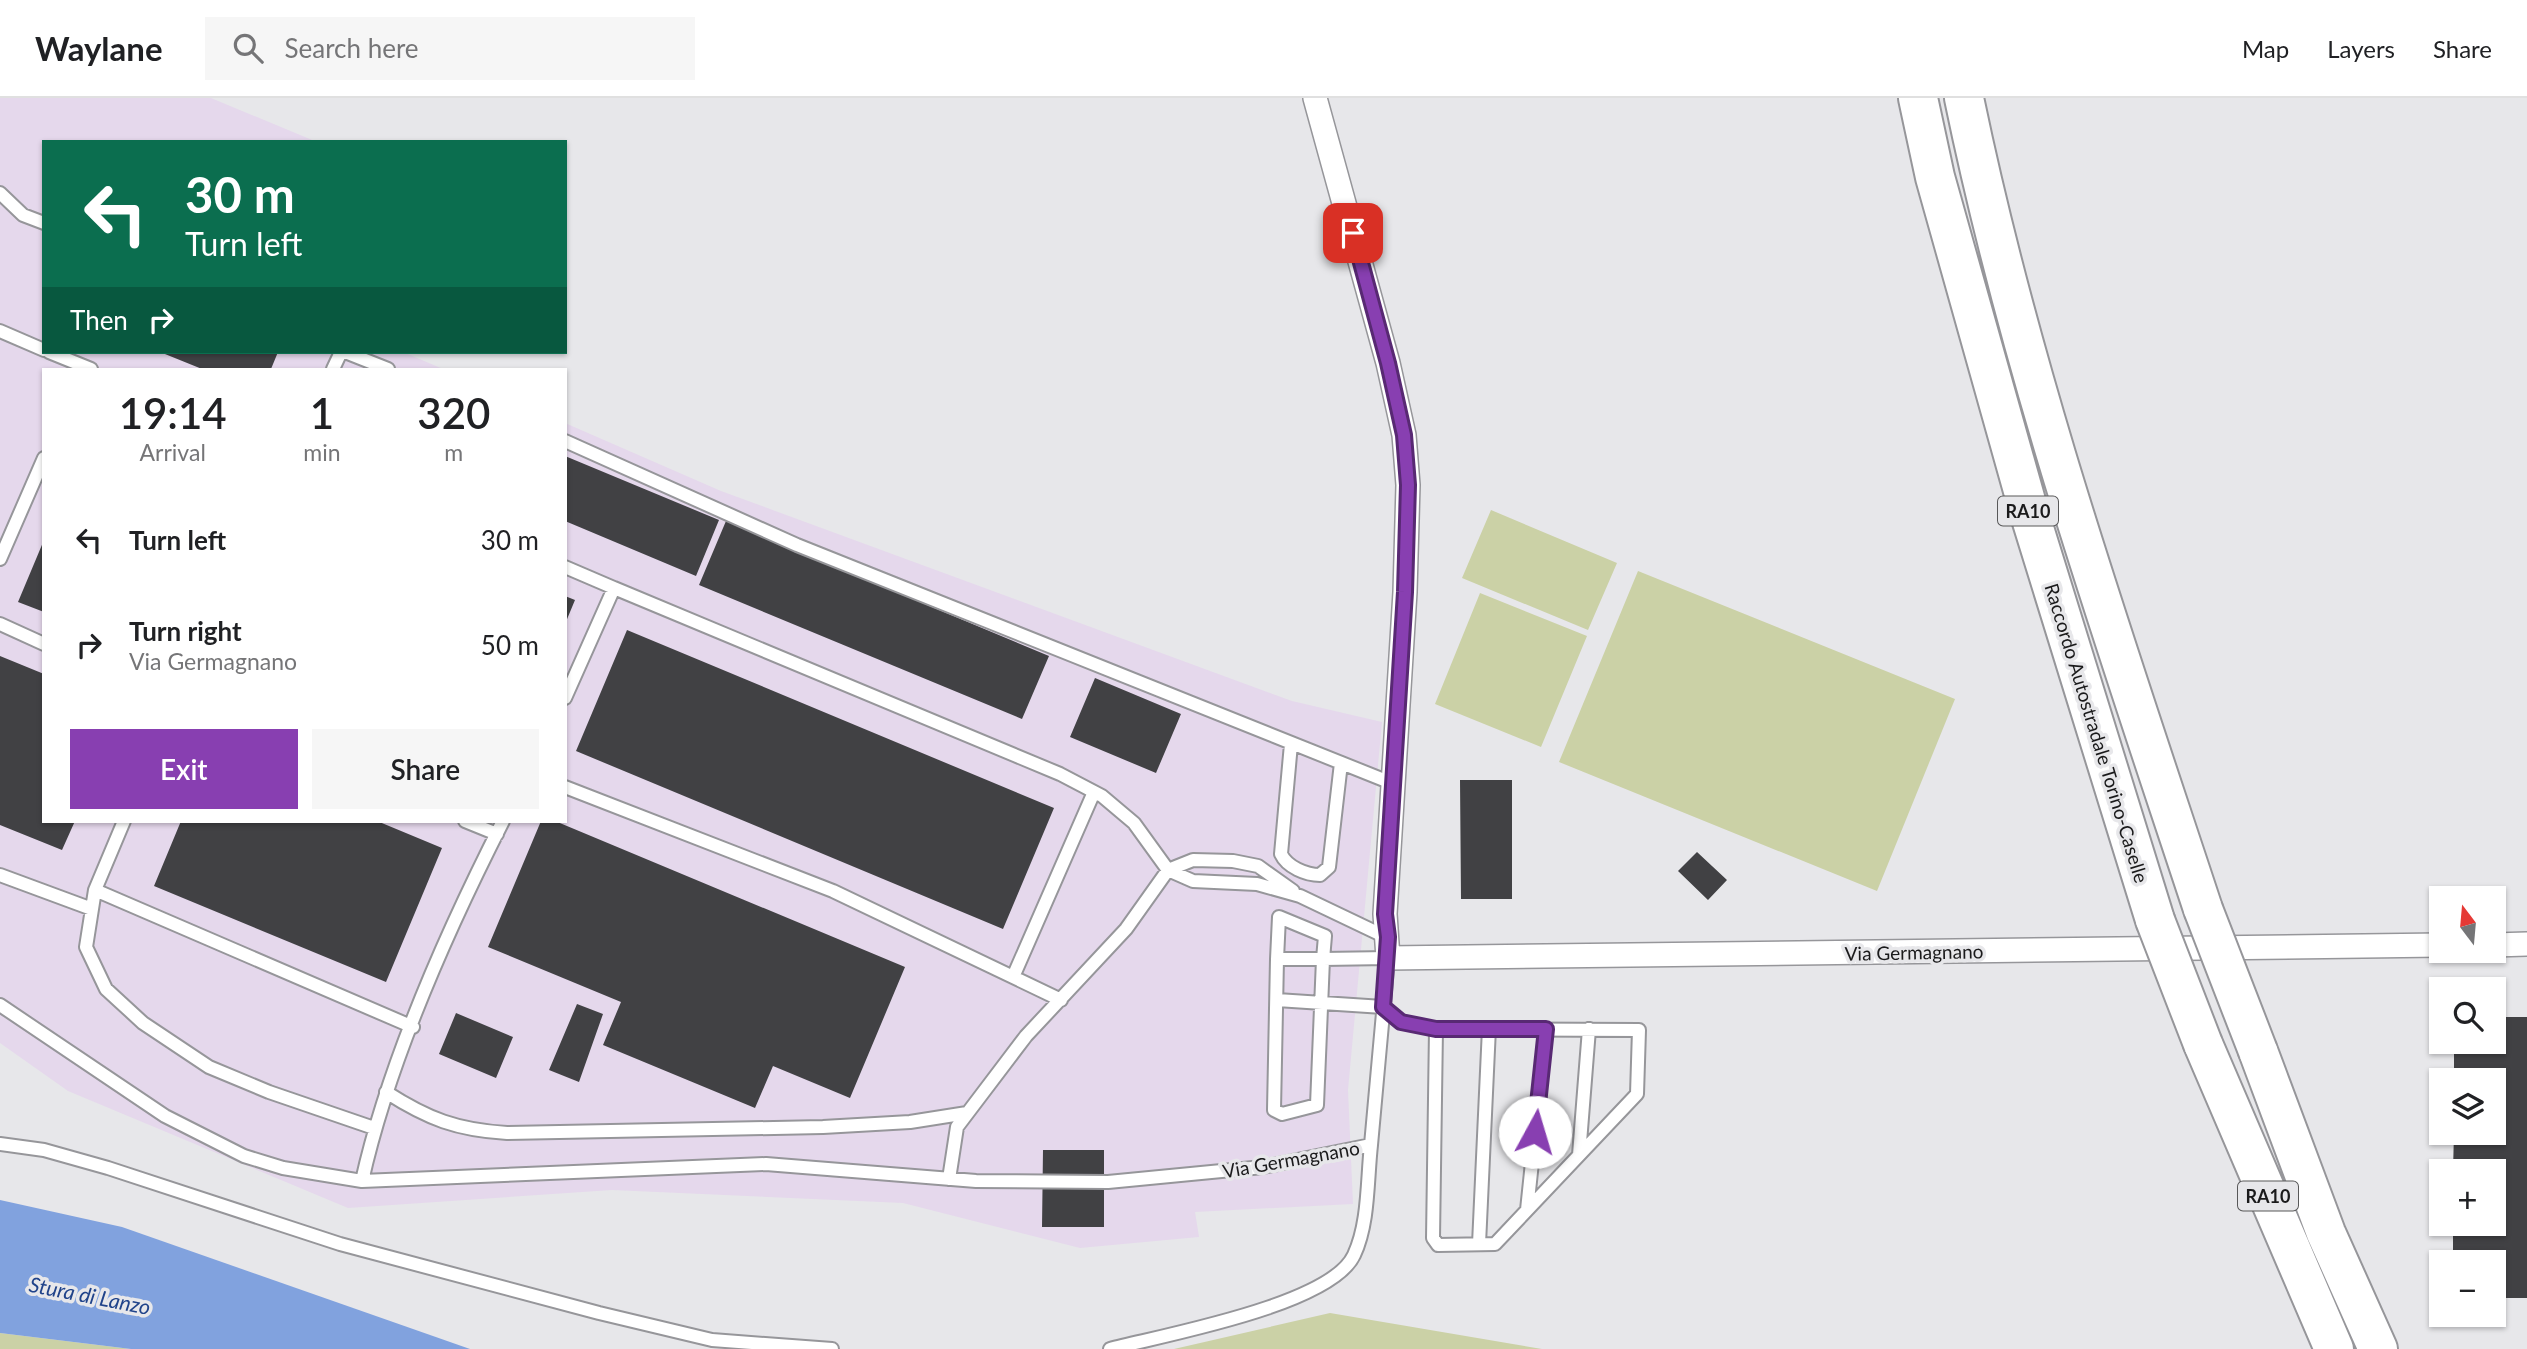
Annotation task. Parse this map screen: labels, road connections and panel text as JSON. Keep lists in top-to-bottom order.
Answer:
{
  "streets": {
    "highway": ["RA10", "Raccordo Autostradale Torino-Caselle"],
    "street": ["Via Germagnano"]
  },
  "water": ["Stura di Lanzo"],
  "north": "top",
  "page": {
    "header": "Waylane",
    "search": "Search here",
    "nav": ["Map", "Layers", "Share"],
    "turn": ["30 m", "Turn left"],
    "then": "Then",
    "eta": [
      "19:14",
      "Arrival",
      "1",
      "min",
      "320",
      "m"
    ],
    "list": [
      {
        "name": "Turn left",
        "value": "30 m"
      },
      {
        "name": "Turn right",
        "note": "Via Germagnano",
        "value": "50 m"
      }
    ],
    "buttons": ["Exit", "Share"],
    "map_buttons": ["+", "−"]
  }
}
